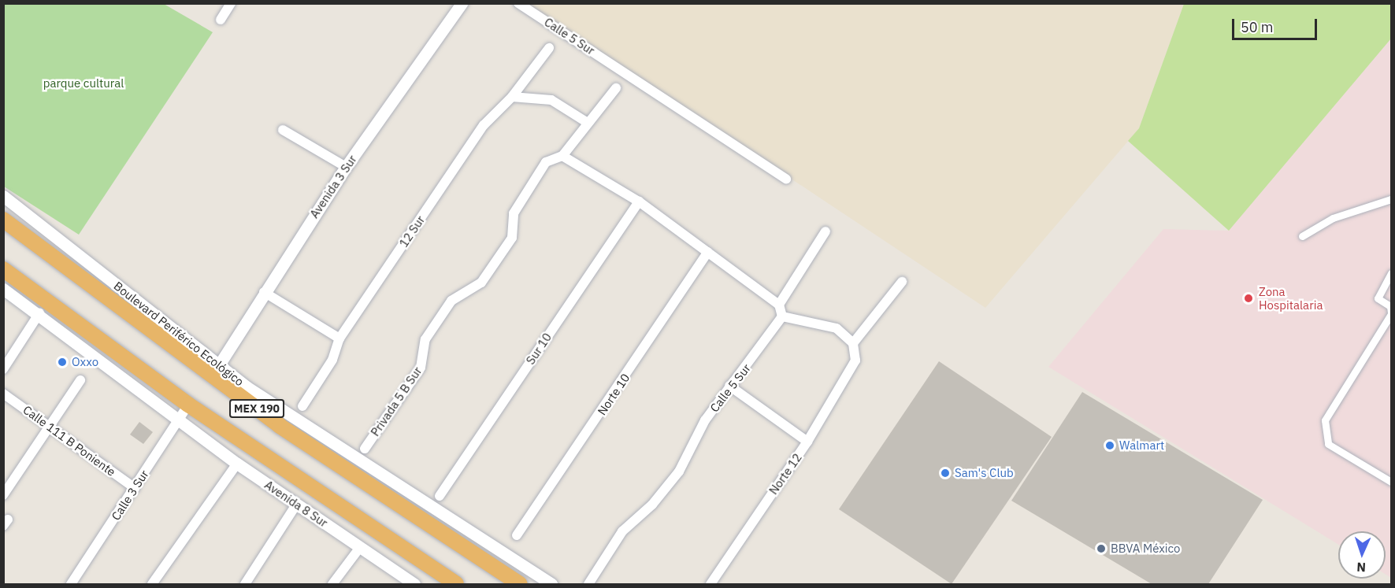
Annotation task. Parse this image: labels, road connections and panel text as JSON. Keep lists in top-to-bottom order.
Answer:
{
  "streets": {
    "highway": ["Boulevard Periférico Ecológico", "MEX 190"],
    "street": [
      "Calle 5 Sur",
      "Avenida 3 Sur",
      "12 Sur",
      "Sur 10",
      "Norte 10",
      "Privada 5 B Sur",
      "Calle 111 B Poniente",
      "Norte 12",
      "Calle 3 Sur",
      "Avenida 8 Sur"
    ]
  },
  "crossings": [
    ["Avenida 3 Sur", "Boulevard Periférico Ecológico"],
    ["MEX 190", "Calle 3 Sur"],
    ["Calle 111 B Poniente", "Calle 3 Sur"],
    ["Calle 3 Sur", "Avenida 8 Sur"]
  ],
  "parks": ["parque cultural"],
  "places": [
    "Zona Hospitalaria",
    "Oxxo",
    "Walmart",
    "Sam's Club",
    "BBVA México"
  ],
  "scale_bar": "50 m",
  "north": "bottom"
}
